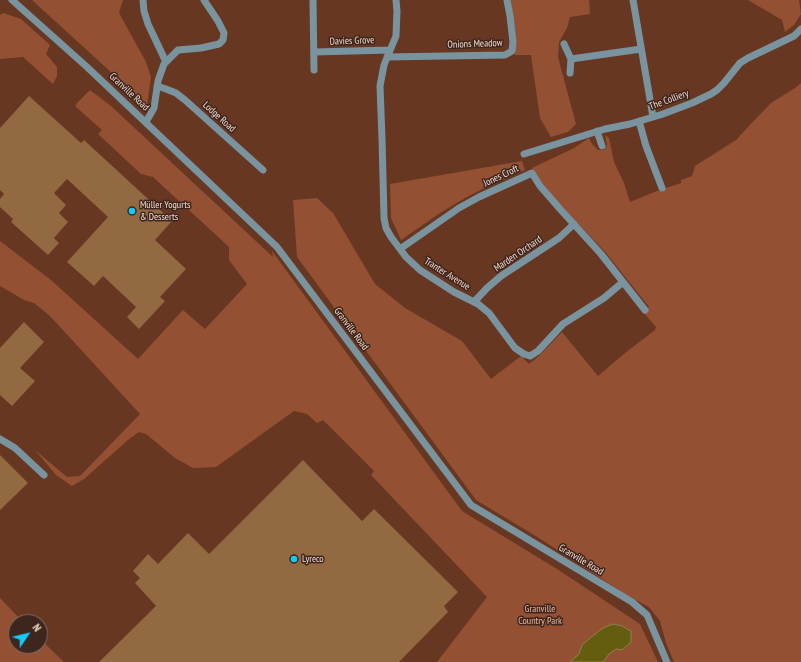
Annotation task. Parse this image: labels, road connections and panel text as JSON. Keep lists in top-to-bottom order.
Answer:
{
  "streets": {
    "street": [
      "Davies Grove",
      "Onions Meadow",
      "Granville Road",
      "The Colliery",
      "Lodge Road",
      "Jones Croft",
      "Marden Orchard",
      "Tranter Avenue"
    ]
  },
  "crossings": [
    ["Davies Grove", "Onions Meadow"],
    ["Davies Grove", "Tranter Avenue"],
    ["Onions Meadow", "Tranter Avenue"],
    ["Jones Croft", "Marden Orchard"],
    ["Jones Croft", "Tranter Avenue"],
    ["Marden Orchard", "Tranter Avenue"]
  ],
  "parks": ["Granville Country Park"],
  "places": ["Müller Yogurts & Desserts", "Lyreco"],
  "north": "top right"
}
